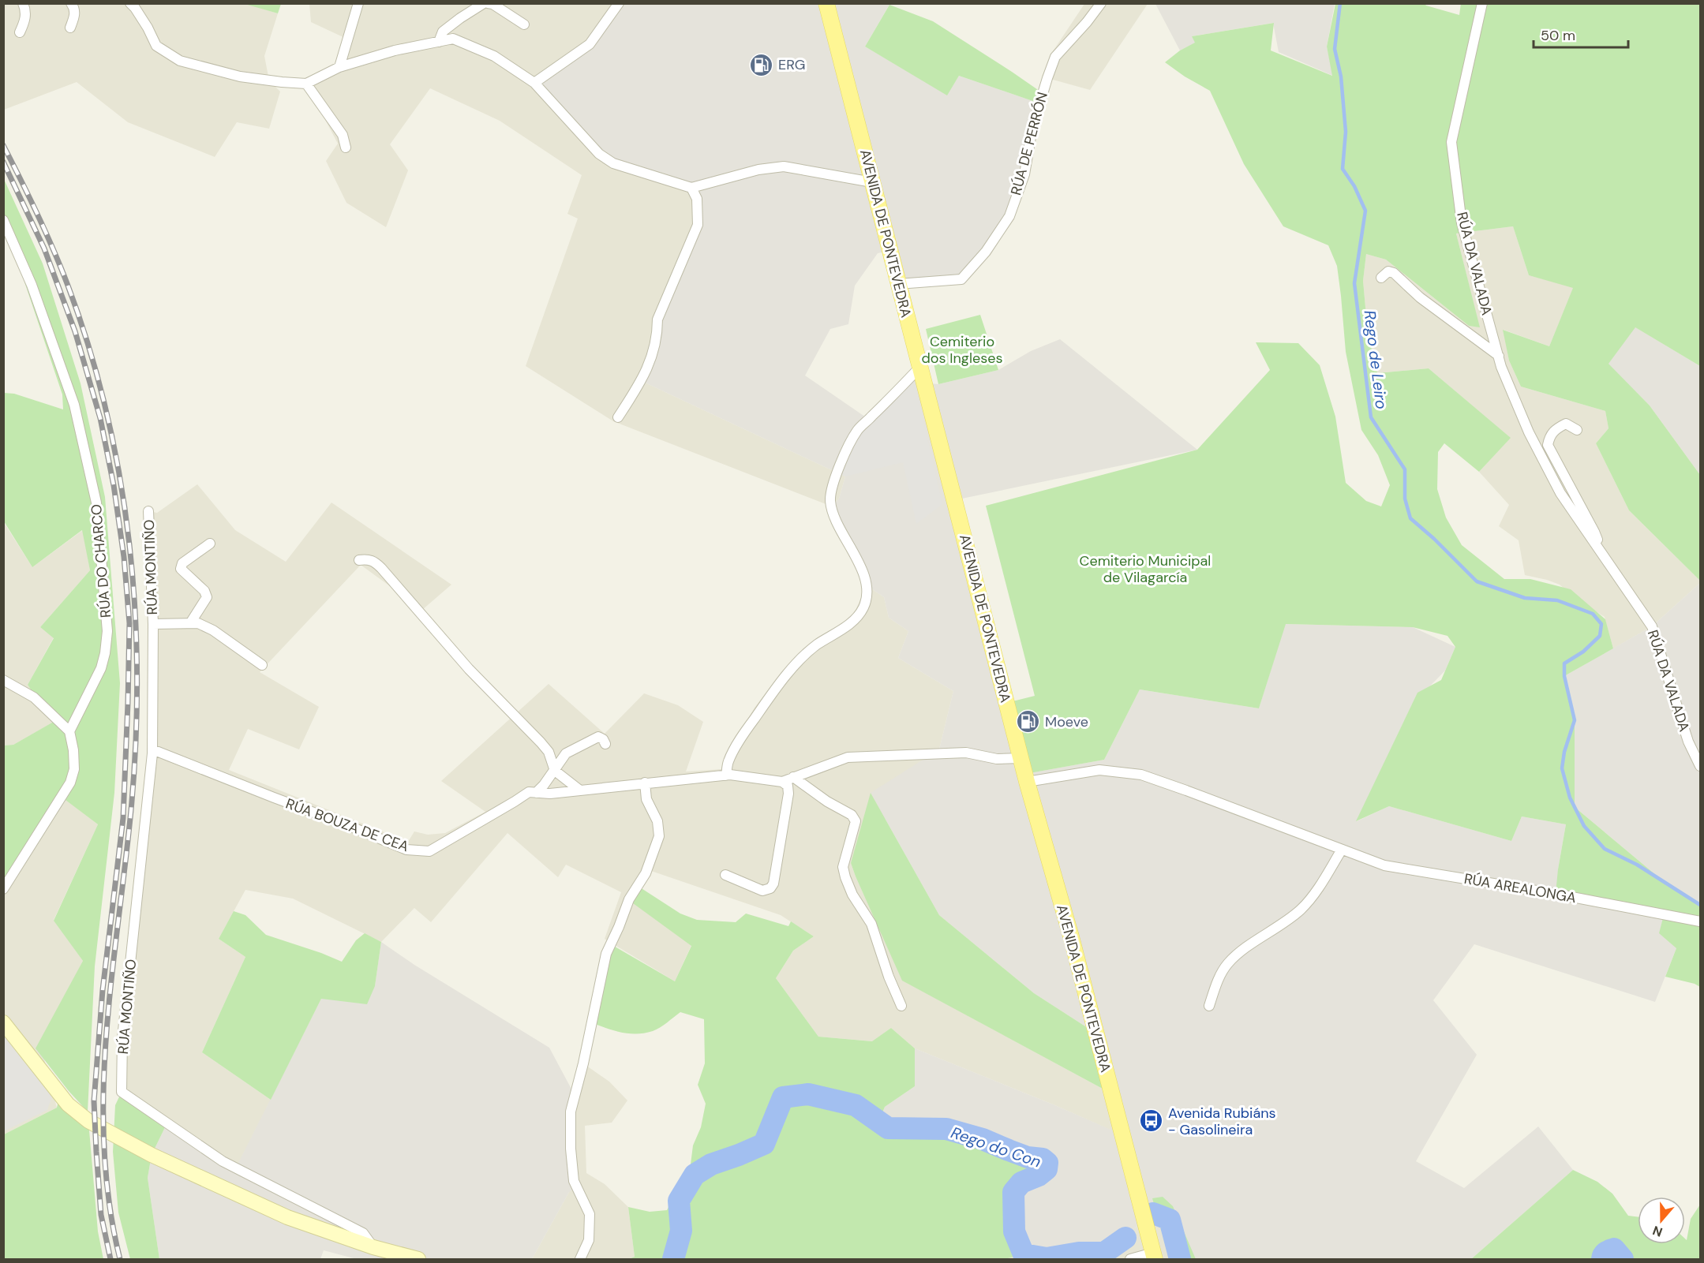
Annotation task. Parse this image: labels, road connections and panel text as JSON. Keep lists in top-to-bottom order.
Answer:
{
  "streets": {
    "main road": ["AVENIDA DE PONTEVEDRA"],
    "street": [
      "RÚA DE PERRÓN",
      "RÚA DA VALADA",
      "RÚA DO CHARCO",
      "RÚA MONTIÑO",
      "RÚA BOUZA DE CEA",
      "RÚA AREALONGA"
    ]
  },
  "crossings": [
    ["RÚA DE PERRÓN", "AVENIDA DE PONTEVEDRA"],
    ["AVENIDA DE PONTEVEDRA", "RÚA BOUZA DE CEA"],
    ["AVENIDA DE PONTEVEDRA", "RÚA AREALONGA"],
    ["RÚA MONTIÑO", "RÚA BOUZA DE CEA"]
  ],
  "water": ["Rego de Leiro", "Rego do Con"],
  "parks": ["Cemiterio dos Ingleses", "Cemiterio Municipal de Vilagarcía"],
  "places": {
    "fuel station": ["ERG", "Moeve"],
    "bus stop": ["Avenida Rubiáns - Gasolineira"]
  },
  "scale_bar": "50 m",
  "north": "bottom"
}
